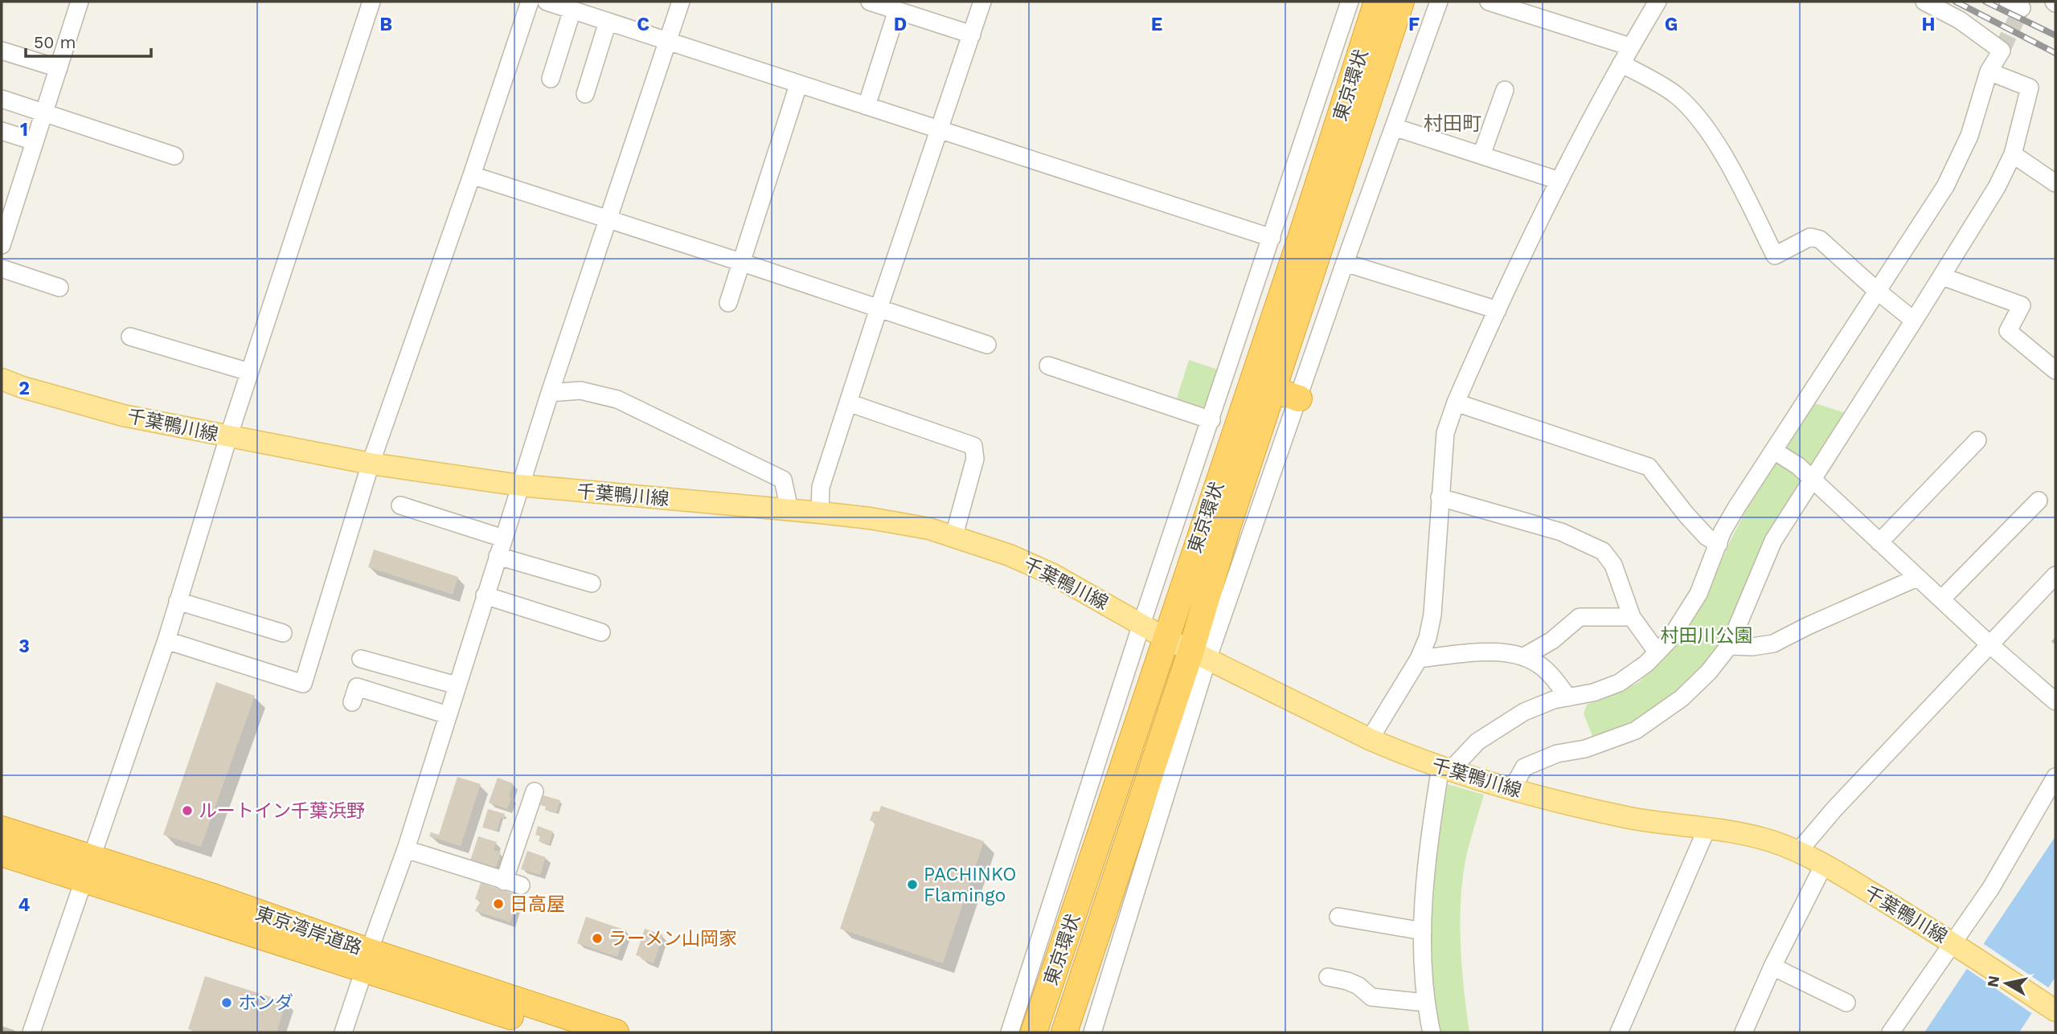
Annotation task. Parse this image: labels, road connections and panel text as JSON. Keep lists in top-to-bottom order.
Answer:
{
  "streets": {
    "highway": ["東京環状", "東京湾岸道路"],
    "main road": ["千葉鴨川線"]
  },
  "crossings": [
    ["東京環状", "千葉鴨川線"]
  ],
  "districts": ["村田町"],
  "parks": ["村田川公園"],
  "places": [
    "ルートイン千葉浜野",
    "PACHINKO Flamingo",
    "日高屋",
    "ラーメン山岡家",
    "ホンダ"
  ],
  "scale_bar": "50 m",
  "north": "left",
  "grid": {
    "columns": [
      "B",
      "C",
      "D",
      "E",
      "F",
      "G",
      "H"
    ],
    "rows": [
      "1",
      "2",
      "3",
      "4"
    ]
  }
}
